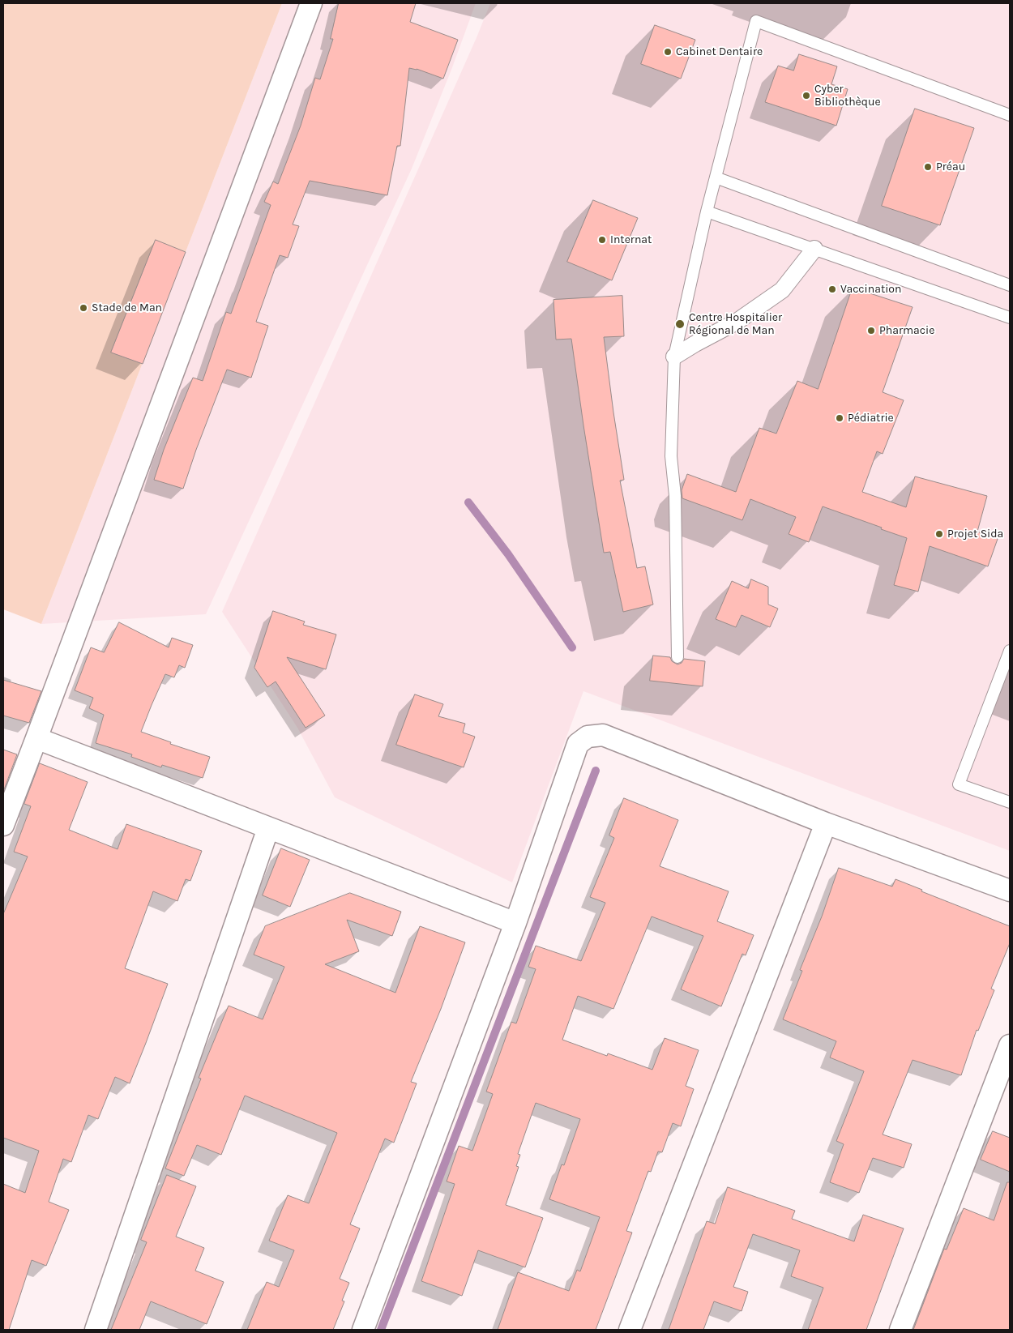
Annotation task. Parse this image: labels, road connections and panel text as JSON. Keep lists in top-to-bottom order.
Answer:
{
  "places": [
    "Cabinet Dentaire",
    "Cyber Bibliothèque",
    "Préau",
    "Internat",
    "Vaccination",
    "Stade de Man",
    "Centre Hospitalier Régional de Man",
    "Pharmacie",
    "Pédiatrie",
    "Projet Sida"
  ]
}
